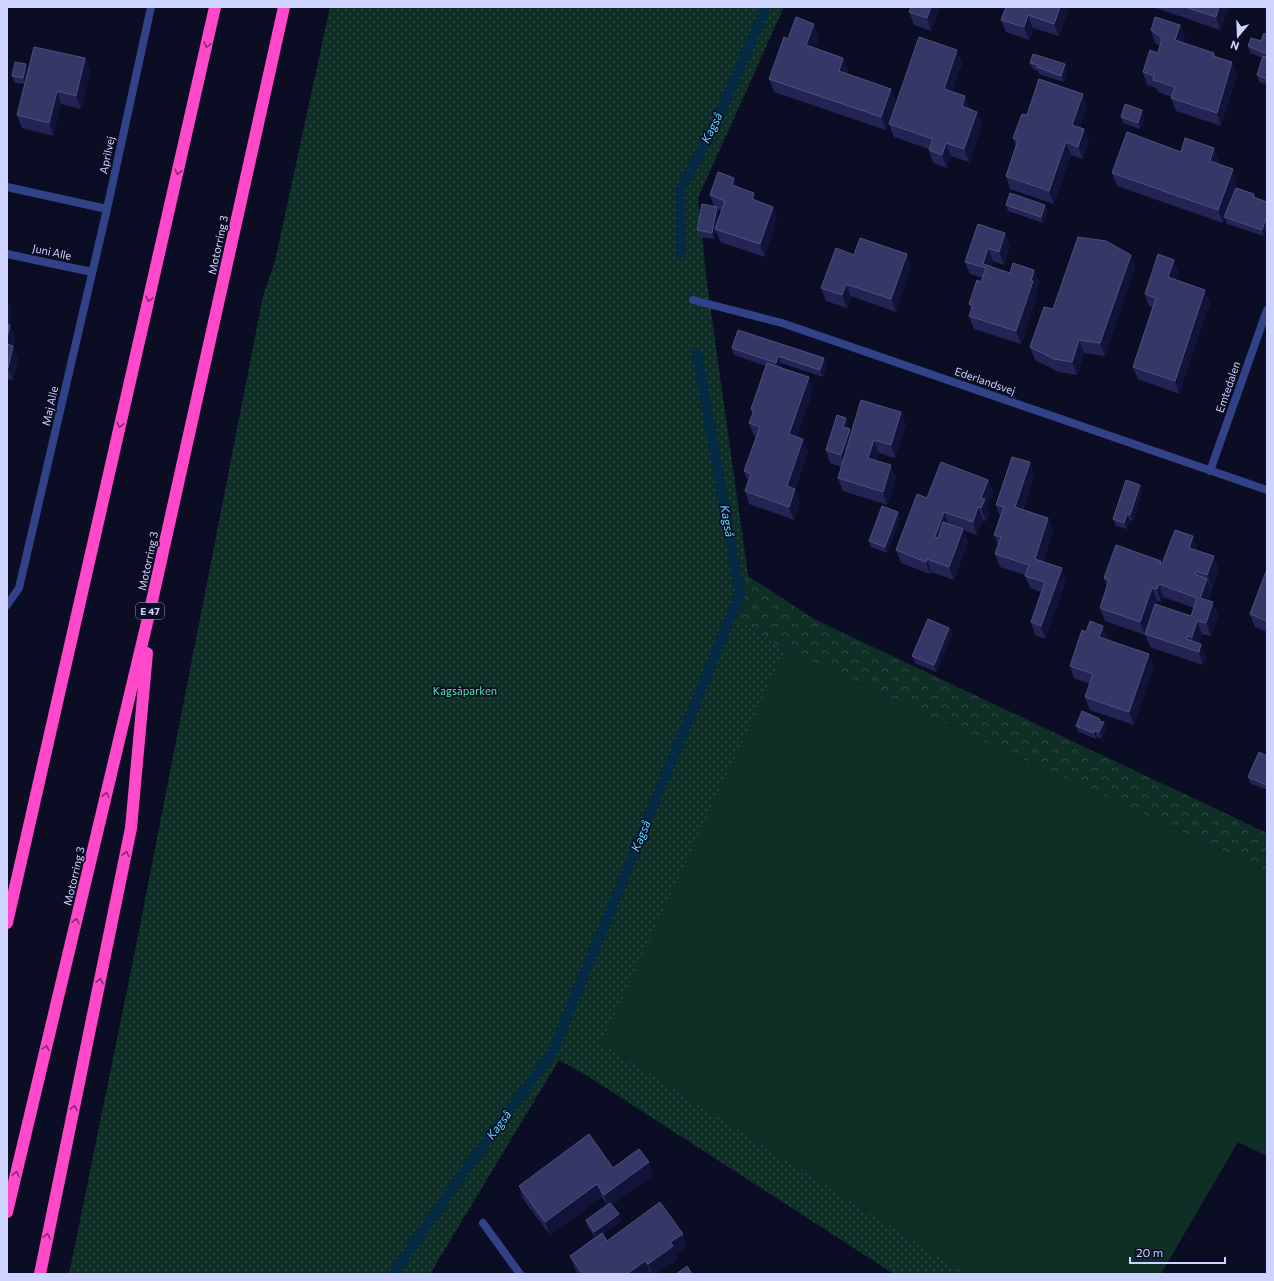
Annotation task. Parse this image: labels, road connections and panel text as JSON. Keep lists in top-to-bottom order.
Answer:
{
  "streets": {
    "highway": ["Motorring 3", "E 47"],
    "street": [
      "Aprilvej",
      "Juni Alle",
      "Ederlandsvej",
      "Emtedalen",
      "Maj Alle"
    ]
  },
  "crossings": [
    ["Aprilvej", "Maj Alle"],
    ["Juni Alle", "Maj Alle"],
    ["Ederlandsvej", "Emtedalen"]
  ],
  "water": ["Kagså"],
  "parks": ["Kagsåparken"],
  "scale_bar": "20 m",
  "north": "bottom"
}
